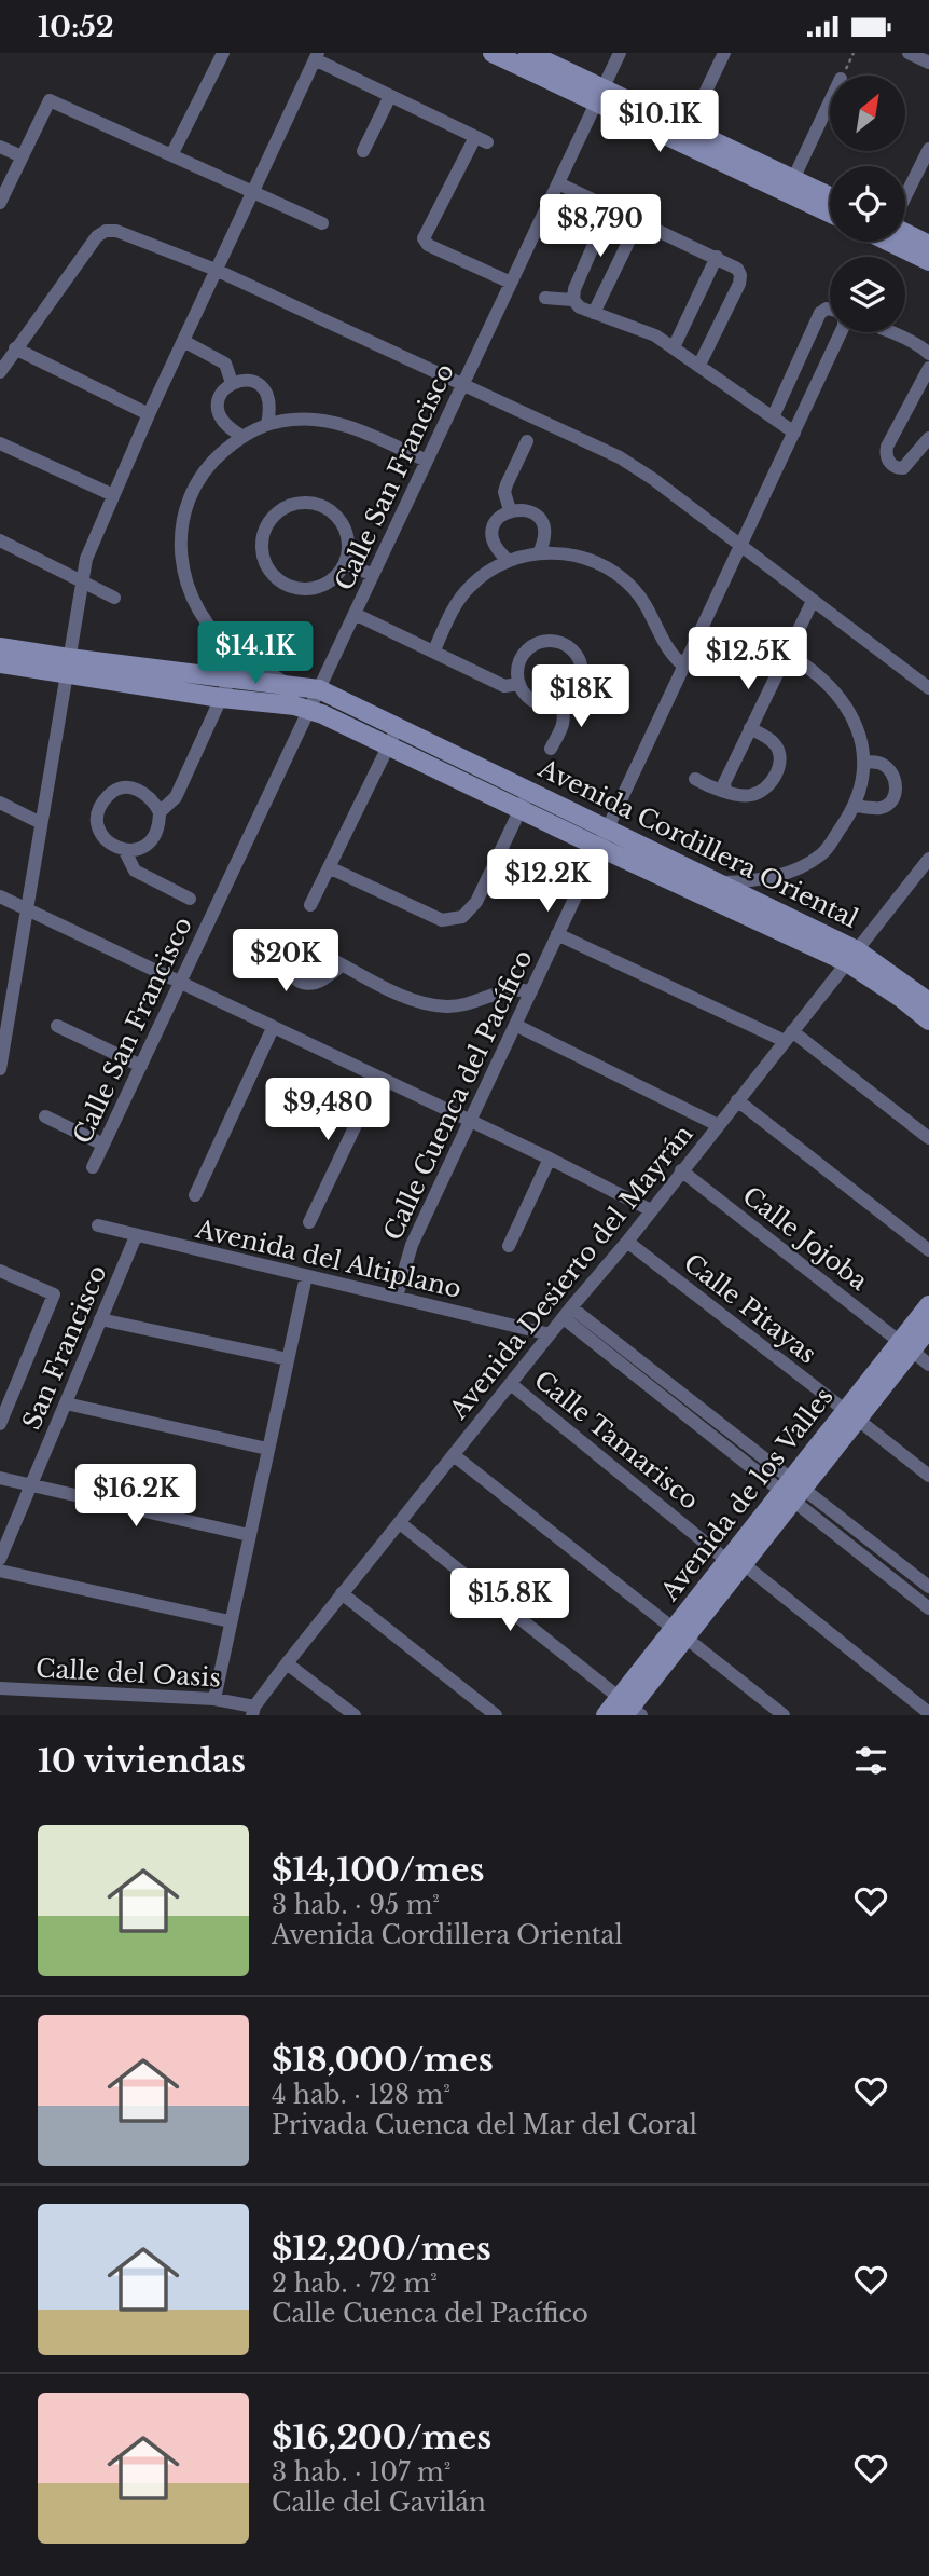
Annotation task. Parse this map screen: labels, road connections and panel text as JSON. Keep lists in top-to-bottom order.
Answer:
{
  "streets": {
    "street": [
      "Calle San Francisco",
      "Avenida Cordillera Oriental",
      "Calle Cuenca del Pacífico",
      "Calle Jojoba",
      "Avenida del Altiplano",
      "Avenida Desierto del Mayrán",
      "Calle Pitayas",
      "San Francisco",
      "Calle Tamarisco",
      "Avenida de los Valles",
      "Calle del Oasis"
    ]
  },
  "crossings": [
    ["Calle San Francisco", "Avenida Cordillera Oriental"],
    ["Avenida Cordillera Oriental", "Calle Cuenca del Pacífico"],
    ["Avenida Cordillera Oriental", "Avenida Desierto del Mayrán"],
    ["Calle Cuenca del Pacífico", "Avenida del Altiplano"],
    ["Calle Jojoba", "Avenida Desierto del Mayrán"],
    ["Calle Jojoba", "Avenida de los Valles"],
    ["Avenida del Altiplano", "Avenida Desierto del Mayrán"],
    ["Avenida del Altiplano", "San Francisco"],
    ["Avenida Desierto del Mayrán", "Calle Pitayas"],
    ["Avenida Desierto del Mayrán", "Calle Tamarisco"],
    ["Avenida Desierto del Mayrán", "Calle del Oasis"],
    ["Calle Pitayas", "Avenida de los Valles"],
    ["Calle Tamarisco", "Avenida de los Valles"]
  ],
  "north": "top right",
  "page": {
    "status": "10:52",
    "price": [
      "$10.1K",
      "$8,790",
      "$14.1K",
      "$12.5K",
      "$18K",
      "$12.2K",
      "$20K",
      "$9,480",
      "$16.2K",
      "$15.8K"
    ],
    "heading": "10 viviendas",
    "list": [
      {
        "name": "$14,100/mes",
        "note": "3 hab. · 95 m² · Avenida Cordillera Oriental"
      },
      {
        "name": "$18,000/mes",
        "note": "4 hab. · 128 m² · Privada Cuenca del Mar del Coral"
      },
      {
        "name": "$12,200/mes",
        "note": "2 hab. · 72 m² · Calle Cuenca del Pacífico"
      },
      {
        "name": "$16,200/mes",
        "note": "3 hab. · 107 m² · Calle del Gavilán"
      }
    ]
  }
}
